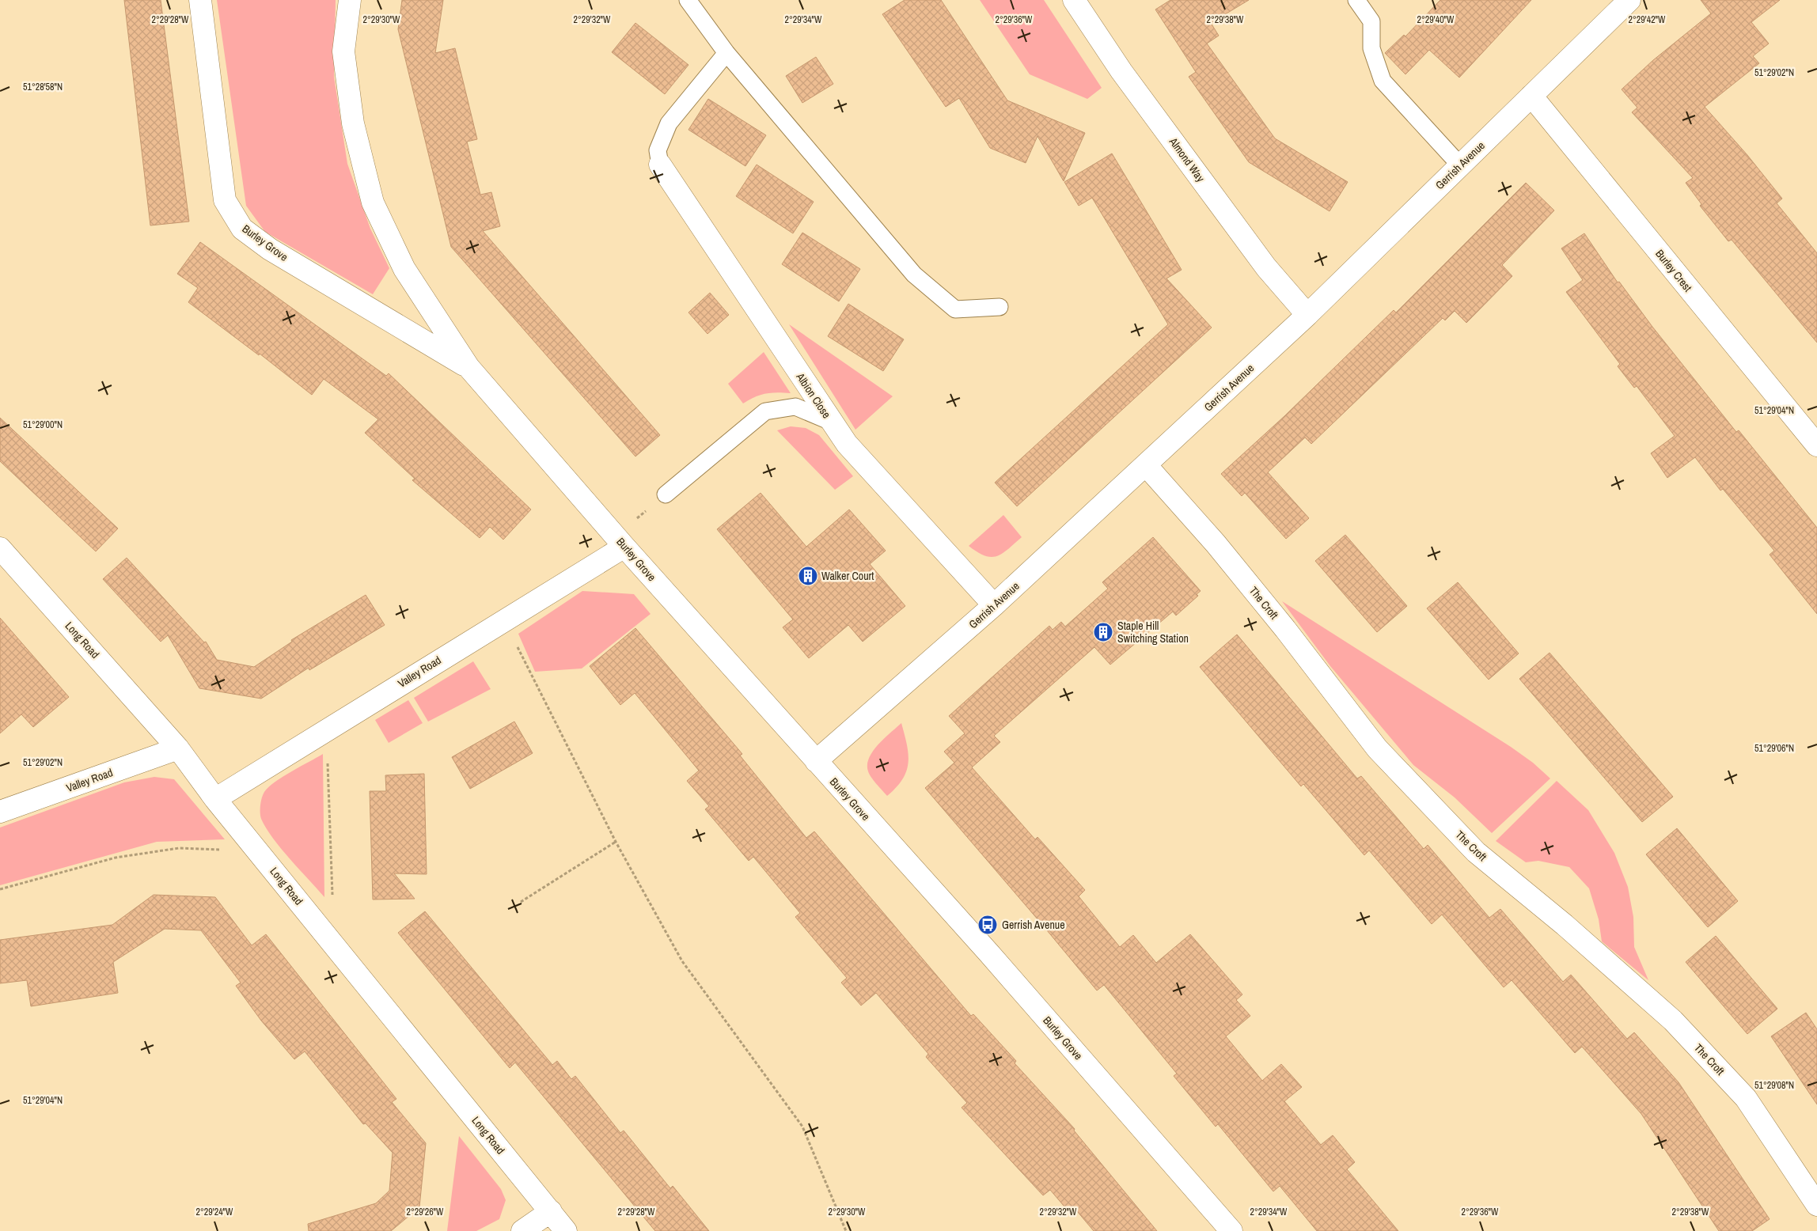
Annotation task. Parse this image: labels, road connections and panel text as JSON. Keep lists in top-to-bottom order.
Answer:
{
  "streets": {
    "street": [
      "Almond Way",
      "Gerrish Avenue",
      "Burley Grove",
      "Burley Crest",
      "Albion Close",
      "The Croft",
      "Long Road",
      "Valley Road"
    ]
  },
  "crossings": [
    ["Almond Way", "Gerrish Avenue"],
    ["Gerrish Avenue", "Burley Grove"],
    ["Gerrish Avenue", "Burley Crest"],
    ["Gerrish Avenue", "Albion Close"],
    ["Gerrish Avenue", "The Croft"],
    ["Burley Grove", "Valley Road"],
    ["Long Road", "Valley Road"]
  ],
  "places": {
    "building": ["Walker Court", "Staple Hill Switching Station"],
    "bus stop": ["Gerrish Avenue"]
  },
  "coordinates": [
    "2°29'28\"W",
    "2°29'30\"W",
    "2°29'32\"W",
    "2°29'34\"W",
    "2°29'36\"W",
    "2°29'38\"W",
    "2°29'40\"W",
    "2°29'42\"W",
    "51°29'02\"N",
    "51°28'58\"N",
    "51°29'04\"N",
    "51°29'00\"N",
    "51°29'06\"N",
    "51°29'08\"N",
    "2°29'24\"W",
    "2°29'26\"W"
  ]
}
